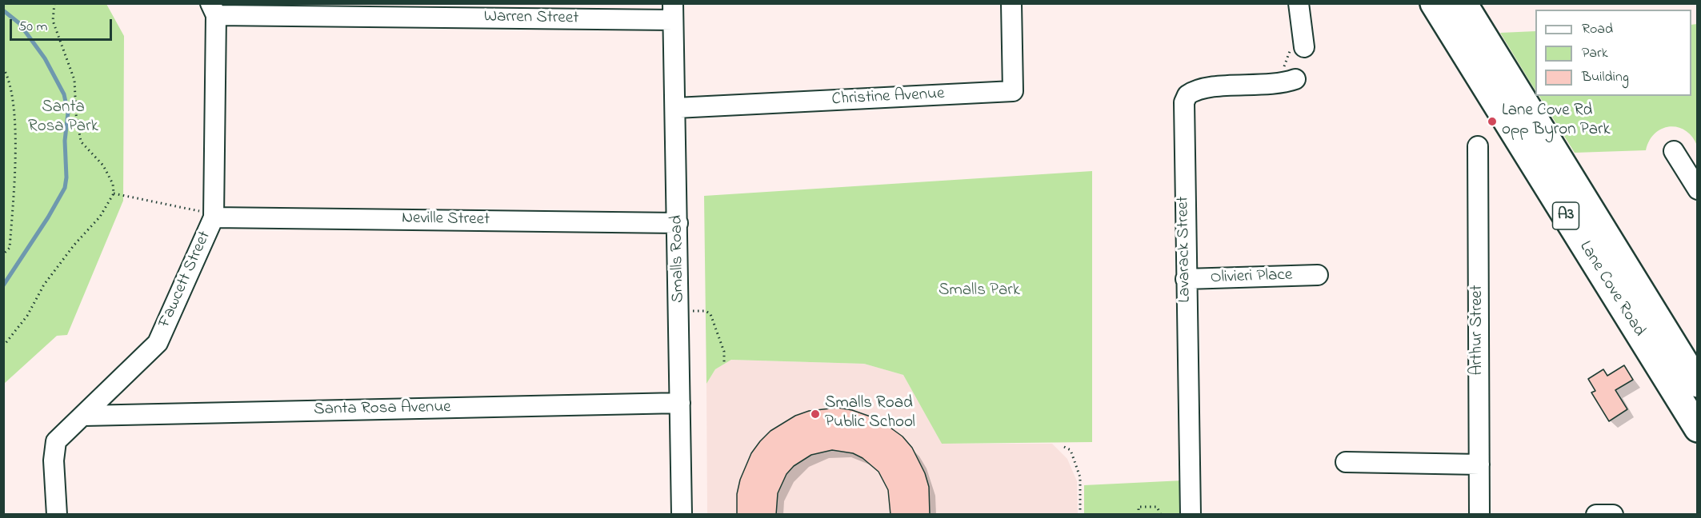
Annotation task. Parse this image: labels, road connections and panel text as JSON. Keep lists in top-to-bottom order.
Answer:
{
  "streets": {
    "highway": ["A3", "Lane Cove Road"],
    "street": [
      "Warren Street",
      "Christine Avenue",
      "Neville Street",
      "Lavarack Street",
      "Smalls Road",
      "Olivieri Place",
      "Fawcett Street",
      "Arthur Street",
      "Santa Rosa Avenue"
    ]
  },
  "crossings": [
    ["Warren Street", "Smalls Road"],
    ["Warren Street", "Fawcett Street"],
    ["Christine Avenue", "Smalls Road"],
    ["Neville Street", "Smalls Road"],
    ["Neville Street", "Fawcett Street"],
    ["Lavarack Street", "Olivieri Place"],
    ["Smalls Road", "Santa Rosa Avenue"],
    ["Fawcett Street", "Santa Rosa Avenue"]
  ],
  "parks": ["Santa Rosa Park", "Smalls Park"],
  "places": ["Lane Cove Rd opp Byron Park", "Smalls Road Public School"],
  "legend": ["Road", "Park", "Building"],
  "scale_bar": "50 m"
}
